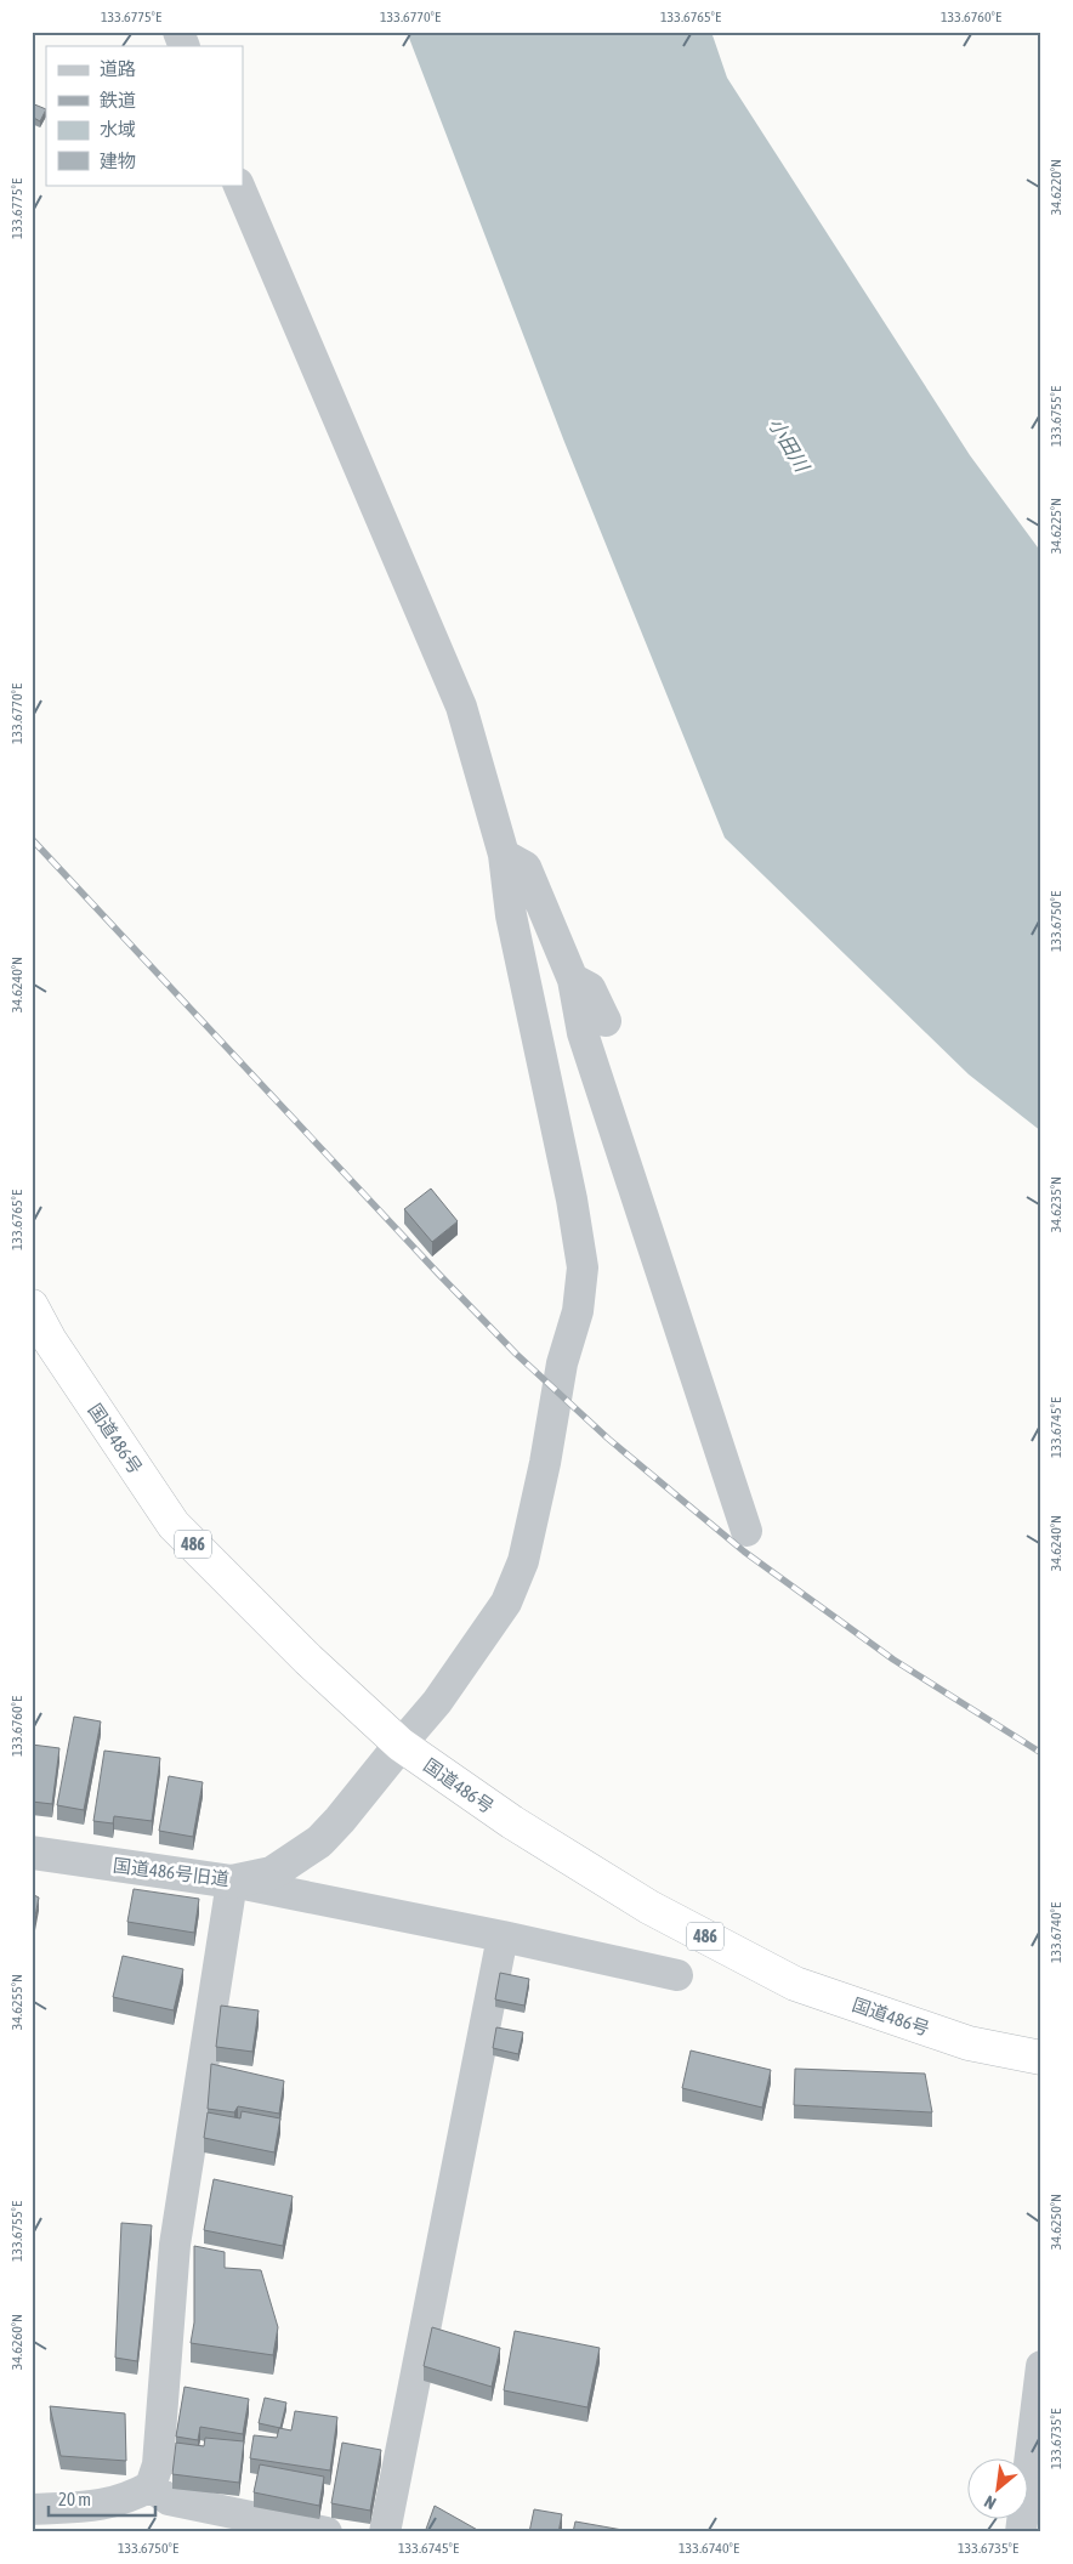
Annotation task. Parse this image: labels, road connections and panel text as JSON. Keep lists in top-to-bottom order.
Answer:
{
  "streets": {
    "highway": ["国道486号", "486"],
    "street": ["国道486号旧道"]
  },
  "crossings": [
    ["国道486号", "国道486号旧道"]
  ],
  "water": ["小田川"],
  "legend": [
    "道路",
    "鉄道",
    "水域",
    "建物"
  ],
  "scale_bar": "20 m",
  "north": "bottom left",
  "coordinates": [
    "133.6775°E",
    "133.6770°E",
    "133.6765°E",
    "133.6760°E",
    "34.6220°N",
    "133.6755°E",
    "34.6225°N",
    "133.6750°E",
    "34.6240°N",
    "34.6235°N",
    "133.6745°E",
    "133.6740°E",
    "34.6255°N",
    "34.6250°N",
    "34.6260°N",
    "133.6735°E"
  ]
}
